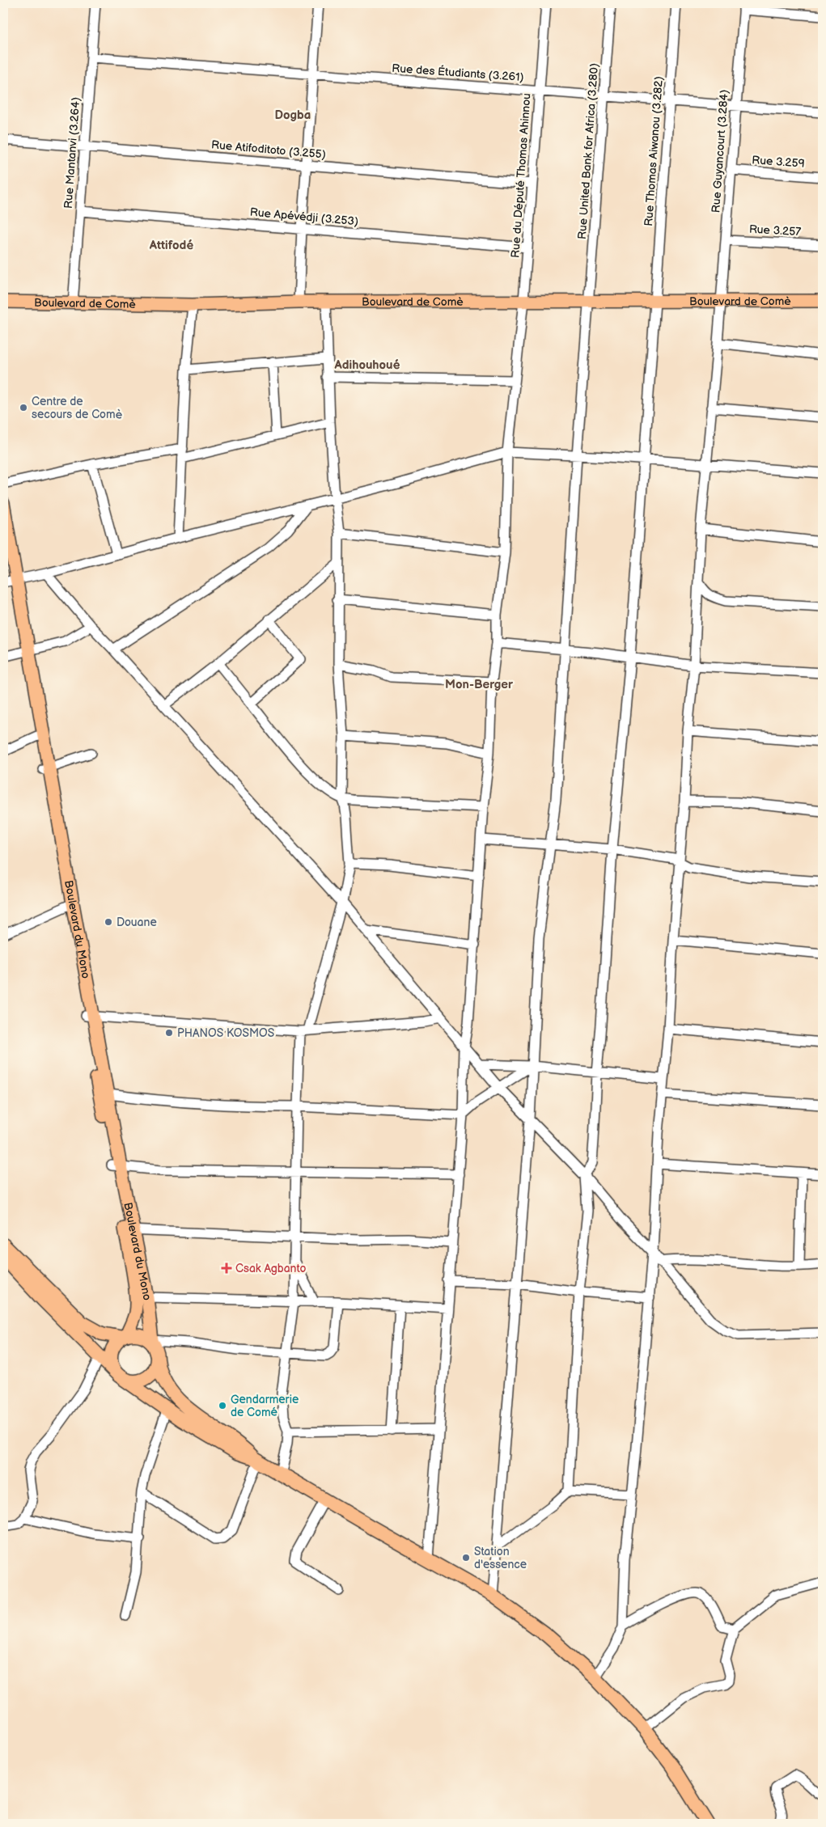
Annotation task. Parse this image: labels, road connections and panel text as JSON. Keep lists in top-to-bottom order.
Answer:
{
  "streets": {
    "main road": ["Boulevard de Comè", "Boulevard du Mono"],
    "street": [
      "Rue des Étudiants (3.261)",
      "Rue Atifoditoto (3.255)",
      "Rue United Bank for Africa (3.280)",
      "Rue Thomas Aiwanou (3.282)",
      "Rue Guyancourt (3.284)",
      "Rue Mantanvi (3.264)",
      "Rue 3.259",
      "Rue du Député Thomas Ahinnou",
      "Rue Apévédji (3.253)",
      "Rue 3.257"
    ]
  },
  "crossings": [
    ["Rue des Étudiants (3.261)", "Rue United Bank for Africa (3.280)"],
    ["Rue des Étudiants (3.261)", "Rue Thomas Aiwanou (3.282)"],
    ["Rue des Étudiants (3.261)", "Rue Guyancourt (3.284)"],
    ["Rue des Étudiants (3.261)", "Rue Mantanvi (3.264)"],
    ["Rue des Étudiants (3.261)", "Rue du Député Thomas Ahinnou"],
    ["Rue Atifoditoto (3.255)", "Rue Mantanvi (3.264)"],
    ["Rue Atifoditoto (3.255)", "Rue du Député Thomas Ahinnou"],
    ["Rue United Bank for Africa (3.280)", "Boulevard de Comè"],
    ["Rue Thomas Aiwanou (3.282)", "Boulevard de Comè"],
    ["Rue Guyancourt (3.284)", "Rue 3.259"],
    ["Rue Guyancourt (3.284)", "Rue 3.257"],
    ["Rue Guyancourt (3.284)", "Boulevard de Comè"],
    ["Rue Mantanvi (3.264)", "Rue Apévédji (3.253)"],
    ["Rue Mantanvi (3.264)", "Boulevard de Comè"],
    ["Rue du Député Thomas Ahinnou", "Rue Apévédji (3.253)"],
    ["Rue du Député Thomas Ahinnou", "Boulevard de Comè"]
  ],
  "districts": [
    "Dogba",
    "Attifodé",
    "Adihouhoué",
    "Mon-Berger"
  ],
  "places": {
    "other": [
      "Centre de secours de Comè",
      "Douane",
      "PHANOS KOSMOS",
      "Gendarmerie de Comé",
      "Station d'essence"
    ],
    "health": ["Csak Agbanto"]
  }
}
